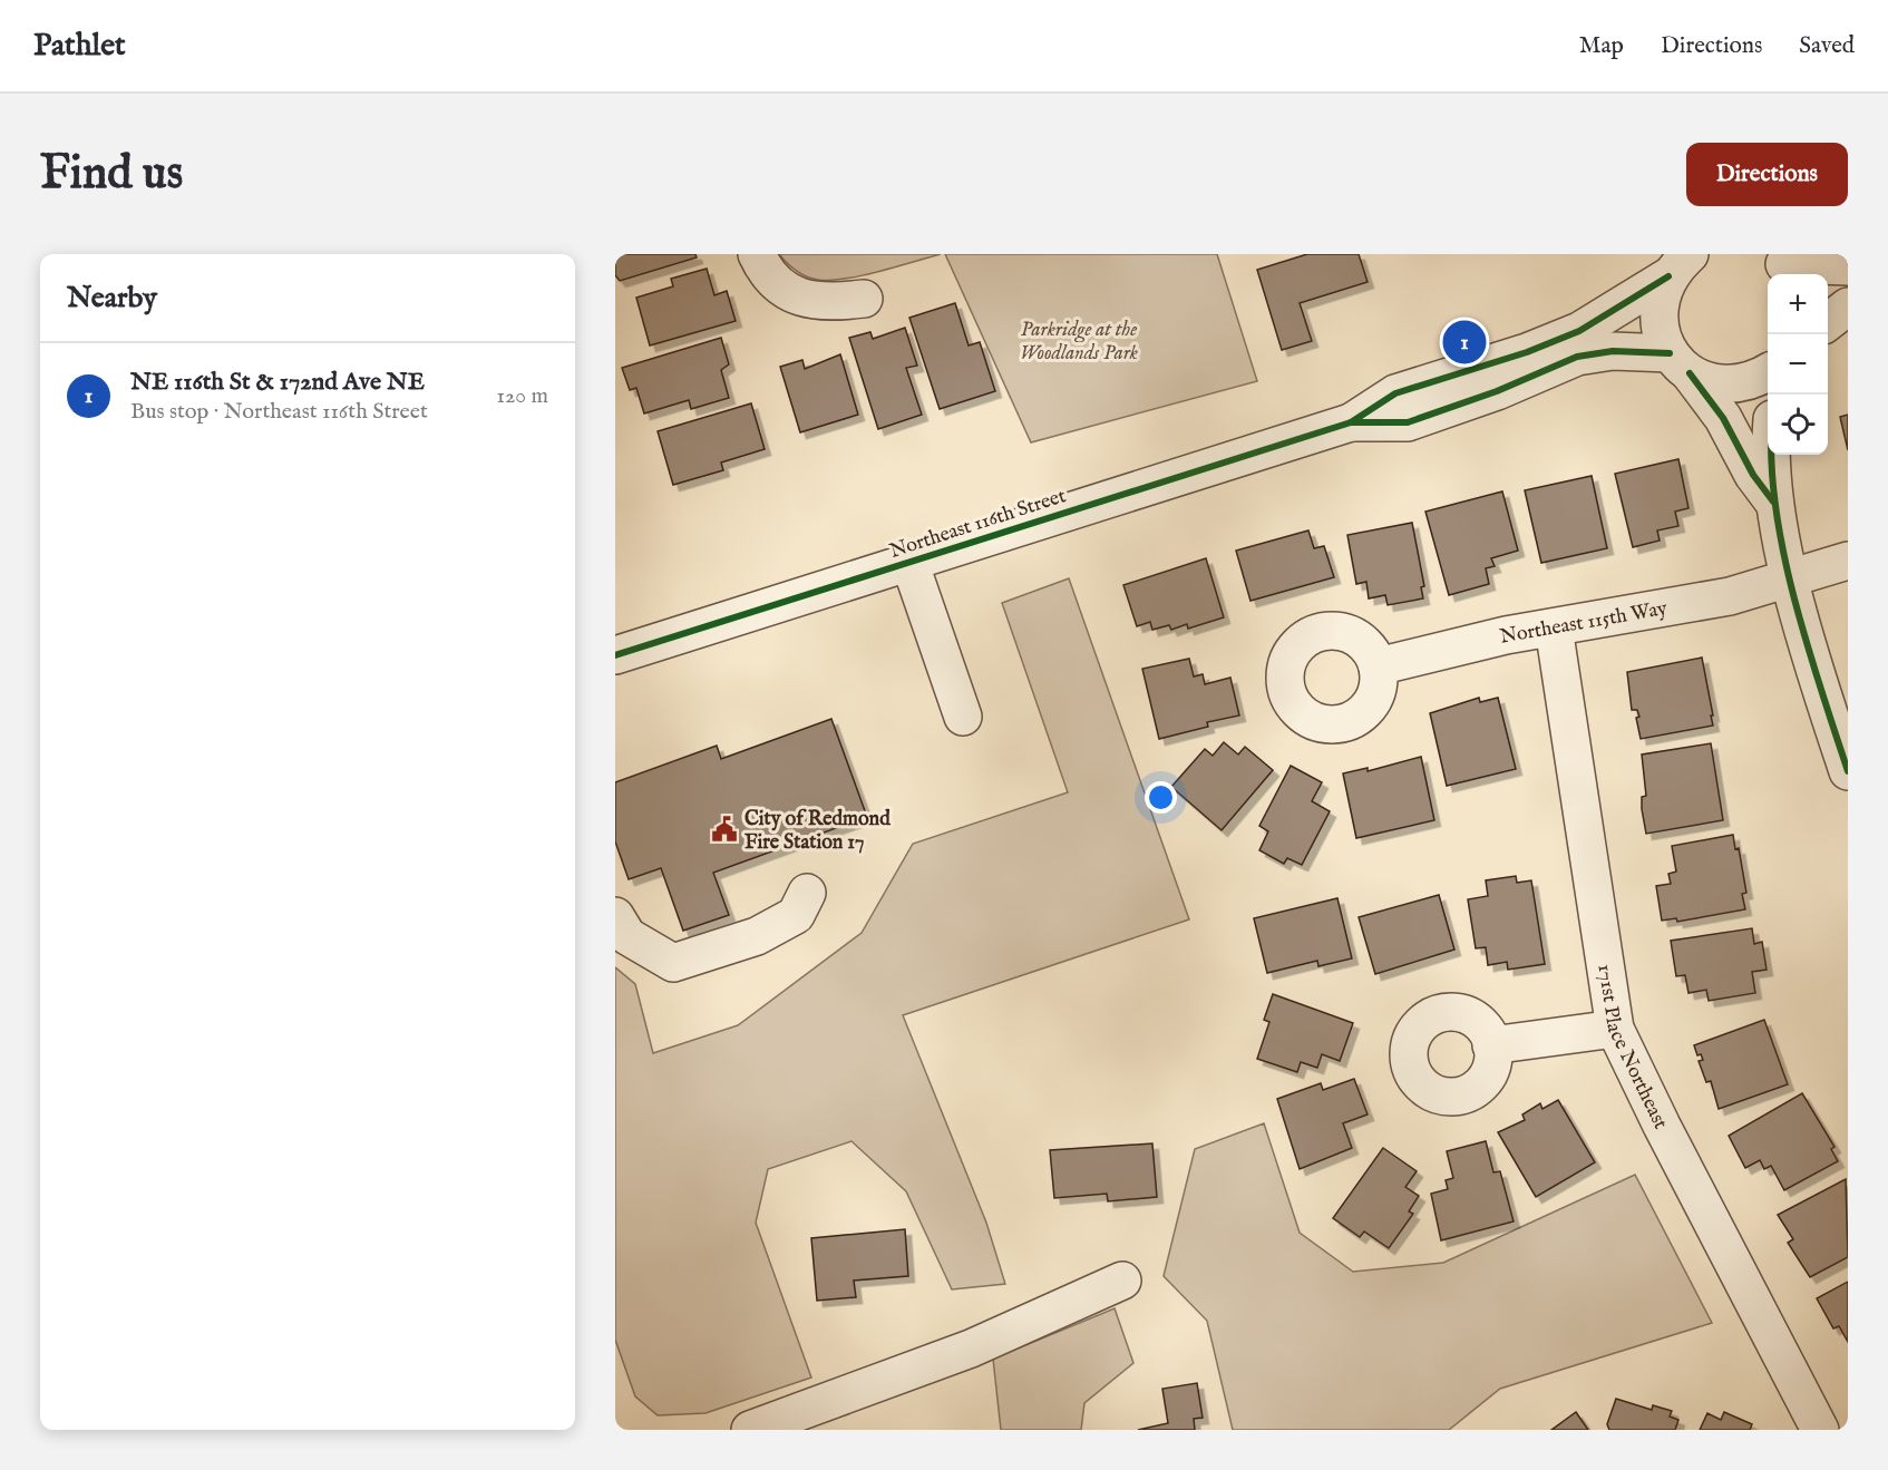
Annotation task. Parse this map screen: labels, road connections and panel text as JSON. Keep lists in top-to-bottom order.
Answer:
{
  "streets": {
    "street": ["Northeast 116th Street", "Northeast 115th Way", "171st Place Northeast"]
  },
  "crossings": [
    ["Northeast 115th Way", "171st Place Northeast"]
  ],
  "parks": ["Parkridge at the Woodlands Park"],
  "places": {
    "public building": ["City of Redmond Fire Station 17"]
  },
  "page": {
    "header": "Pathlet",
    "nav": ["Map", "Directions", "Saved"],
    "buttons": "Directions",
    "title": "Find us",
    "heading": "Nearby",
    "map_buttons": ["+", "−"],
    "pins": "1",
    "list": [
      {
        "mark": "1",
        "name": "NE 116th St & 172nd Ave NE",
        "note": "Bus stop · Northeast 116th Street",
        "value": "120 m"
      }
    ]
  }
}
